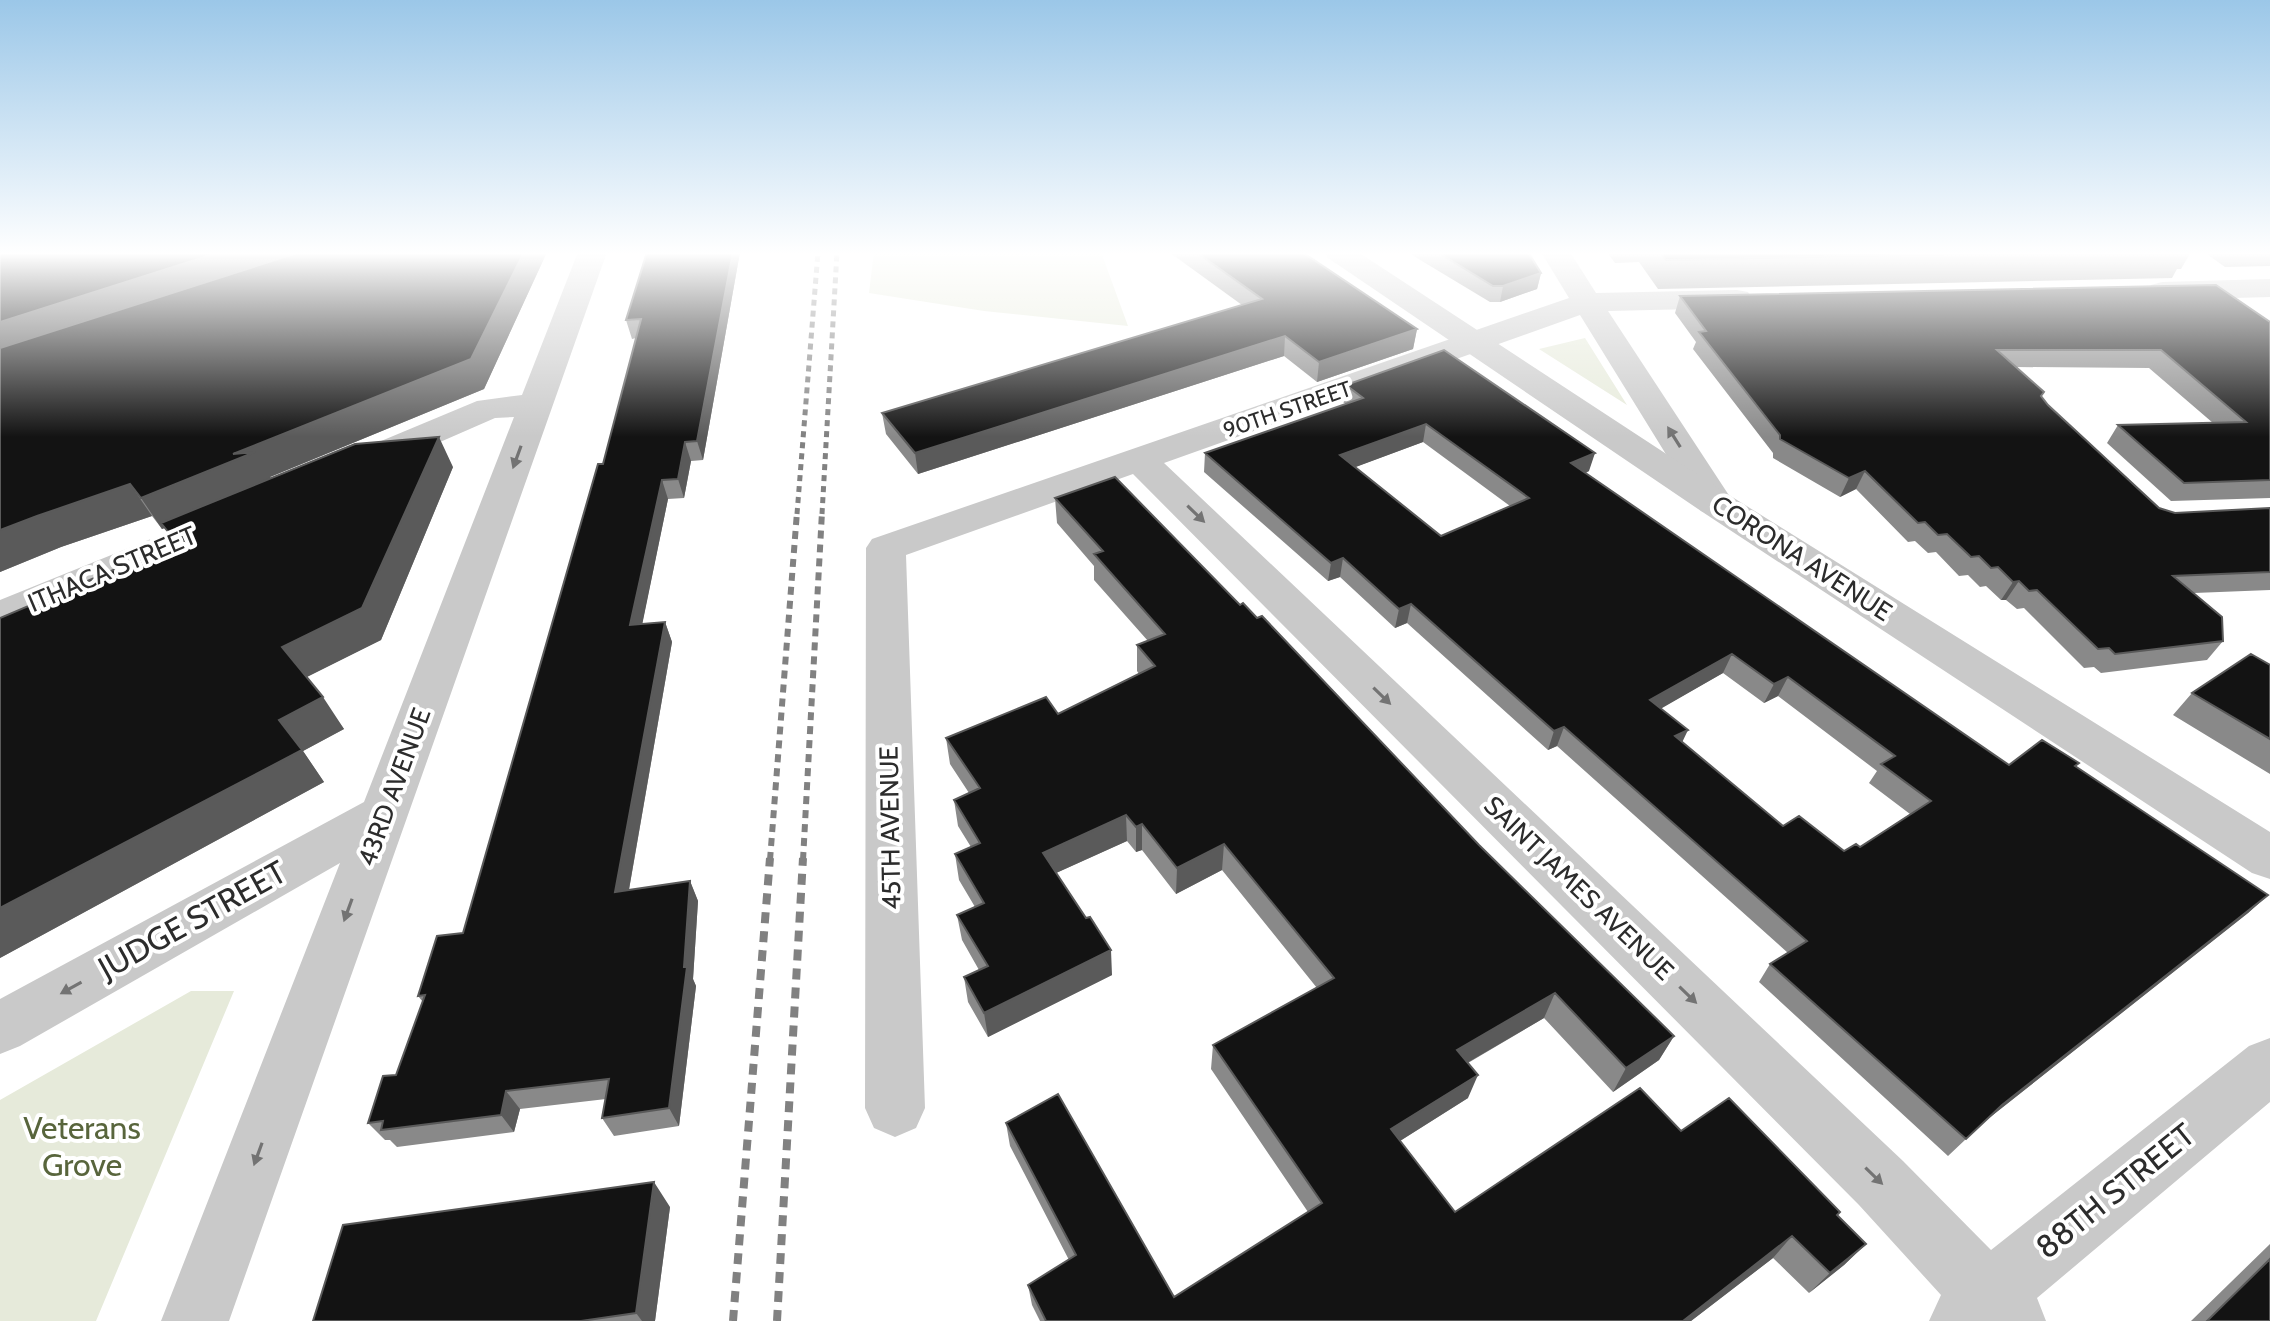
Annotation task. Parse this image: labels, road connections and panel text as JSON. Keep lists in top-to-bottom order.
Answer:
{
  "streets": {
    "street": [
      "90TH STREET",
      "CORONA AVENUE",
      "ITHACA STREET",
      "43RD AVENUE",
      "45TH AVENUE",
      "SAINT JAMES AVENUE",
      "JUDGE STREET",
      "88TH STREET"
    ]
  },
  "crossings": [
    ["90TH STREET", "CORONA AVENUE"],
    ["90TH STREET", "45TH AVENUE"],
    ["90TH STREET", "SAINT JAMES AVENUE"],
    ["43RD AVENUE", "JUDGE STREET"],
    ["SAINT JAMES AVENUE", "88TH STREET"]
  ],
  "one_way": ["43RD AVENUE", "SAINT JAMES AVENUE", "JUDGE STREET"],
  "parks": ["Veterans Grove"]
}
